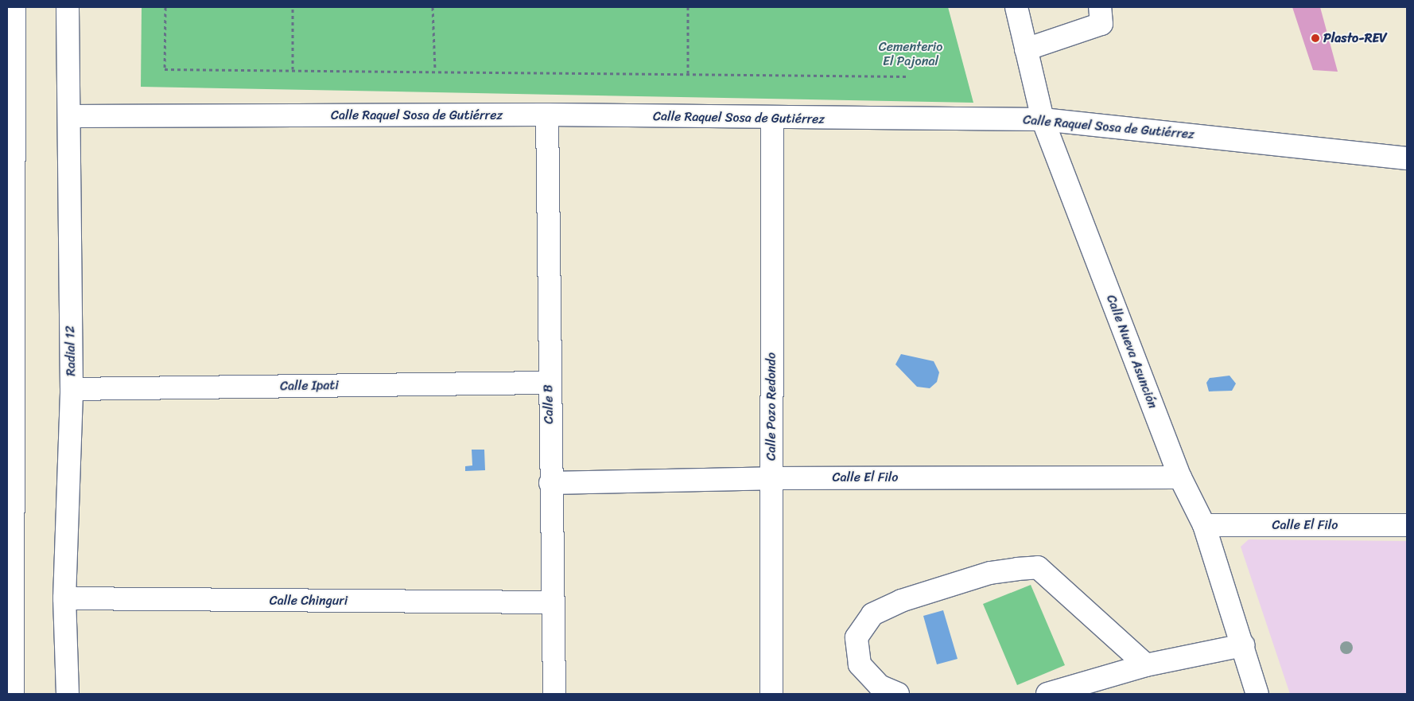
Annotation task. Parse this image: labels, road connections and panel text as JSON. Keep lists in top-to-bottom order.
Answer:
{
  "streets": {
    "street": [
      "Calle Raquel Sosa de Gutiérrez",
      "Radial 12",
      "Calle Nueva Asunción",
      "Calle Ipati",
      "Calle B",
      "Calle Pozo Redondo",
      "Calle El Filo",
      "Calle Chinguri"
    ]
  },
  "crossings": [
    ["Calle Raquel Sosa de Gutiérrez", "Radial 12"],
    ["Calle Raquel Sosa de Gutiérrez", "Calle Nueva Asunción"],
    ["Calle Raquel Sosa de Gutiérrez", "Calle B"],
    ["Calle Raquel Sosa de Gutiérrez", "Calle Pozo Redondo"],
    ["Radial 12", "Calle Ipati"],
    ["Radial 12", "Calle Chinguri"],
    ["Calle Nueva Asunción", "Calle El Filo"],
    ["Calle Ipati", "Calle B"],
    ["Calle B", "Calle El Filo"],
    ["Calle B", "Calle Chinguri"],
    ["Calle Pozo Redondo", "Calle El Filo"]
  ],
  "parks": ["Cementerio El Pajonal"],
  "places": ["Plasto-REV"]
}
